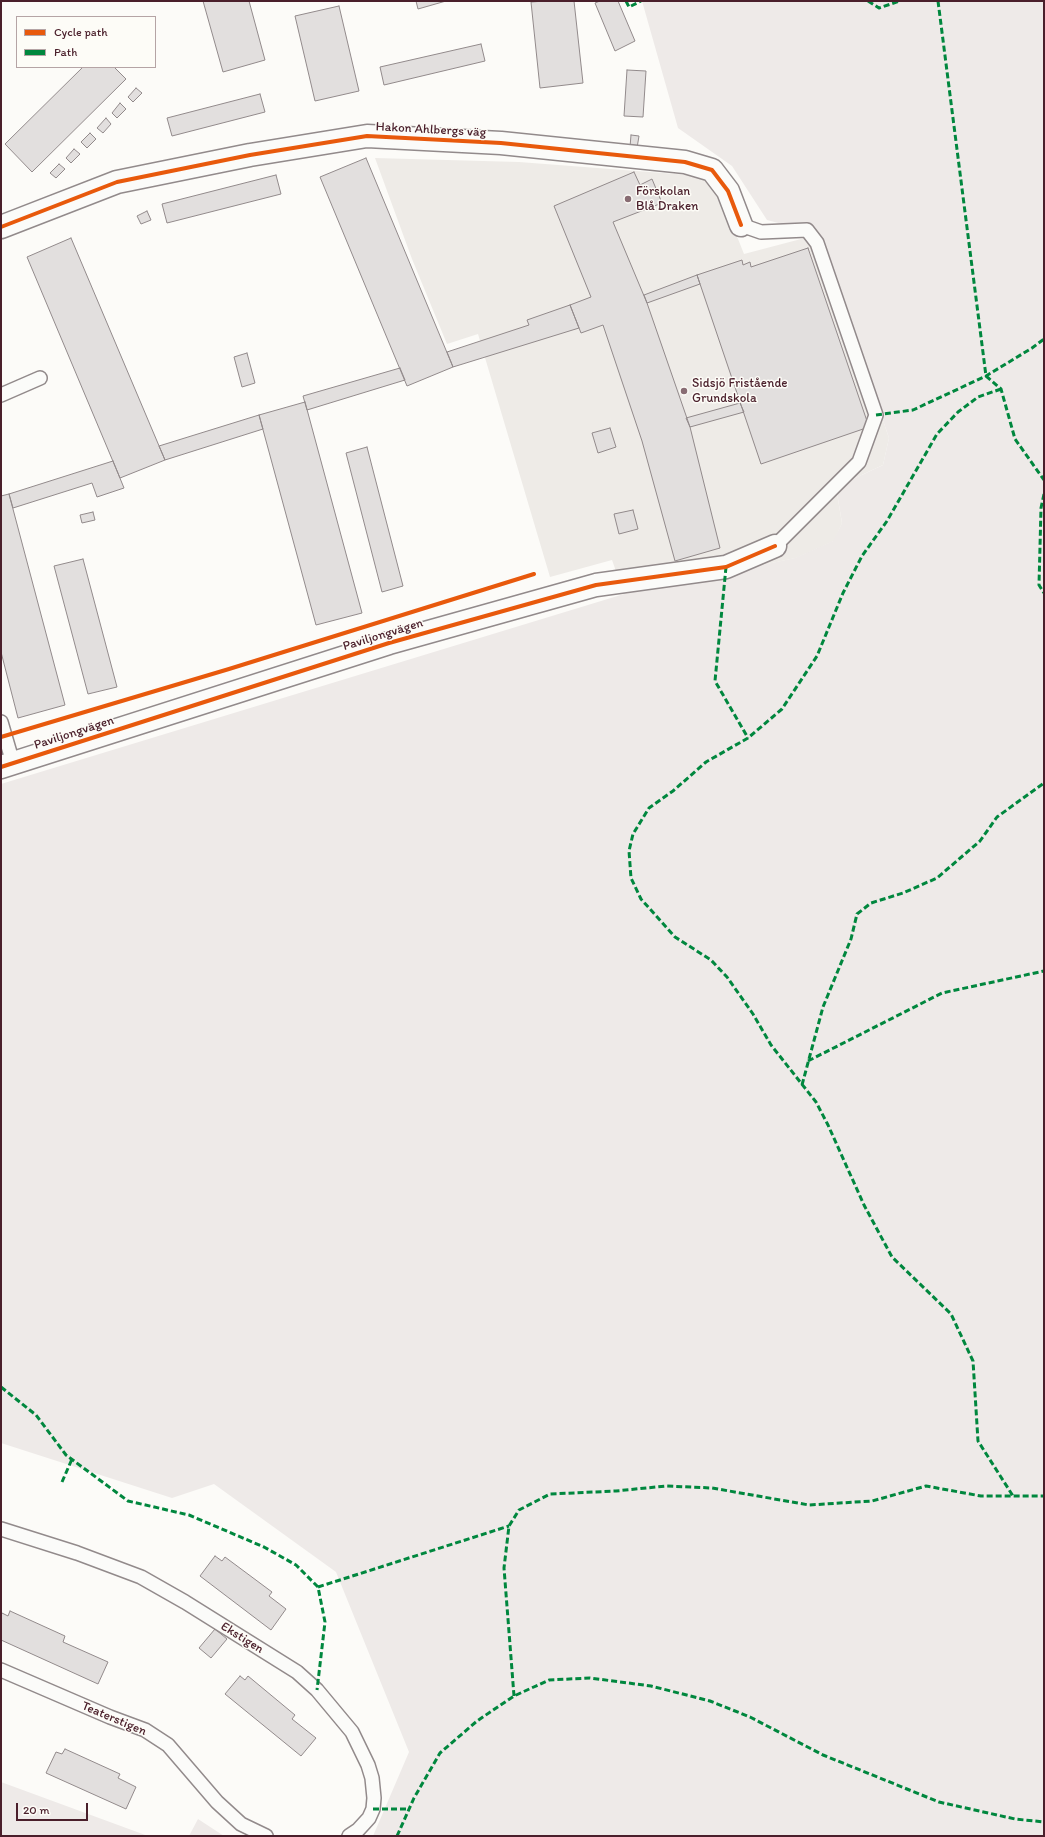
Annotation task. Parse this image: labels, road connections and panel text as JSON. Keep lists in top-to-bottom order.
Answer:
{
  "streets": {
    "street": ["Hakon Ahlbergs väg", "Paviljongvägen"],
    "lane": ["Ekstigen", "Teaterstigen"]
  },
  "places": ["Förskolan Blå Draken", "Sidsjö Fristående Grundskola"],
  "legend": ["Cycle path", "Path"],
  "scale_bar": "20 m"
}
